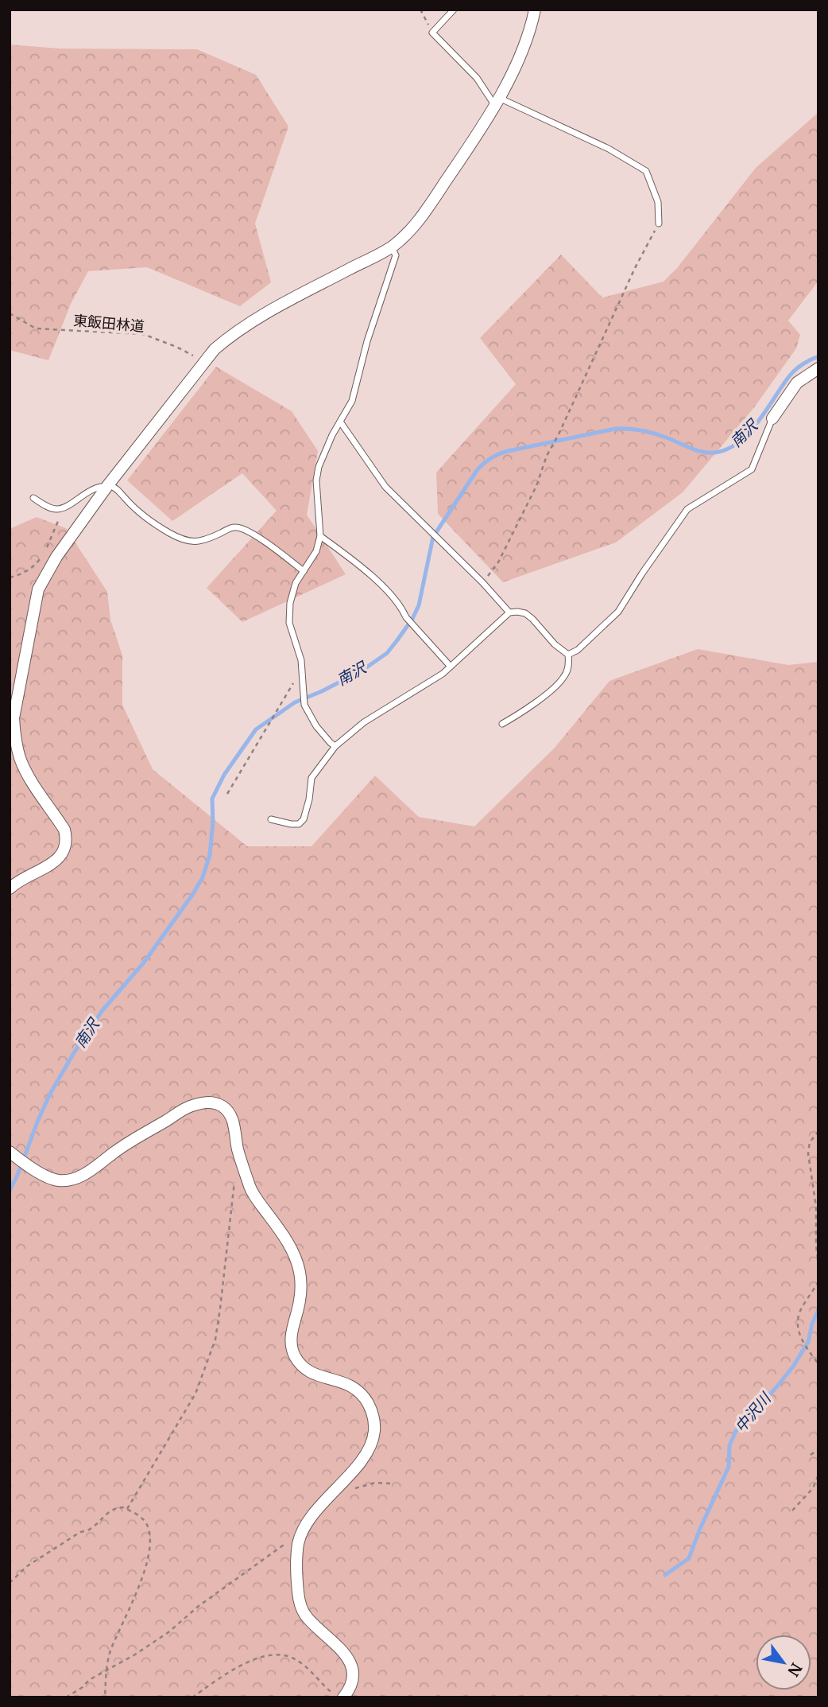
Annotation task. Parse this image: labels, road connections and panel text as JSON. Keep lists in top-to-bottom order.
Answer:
{
  "streets": {
    "path": ["東飯田林道"]
  },
  "water": ["南沢", "中沢川"],
  "north": "bottom right"
}
